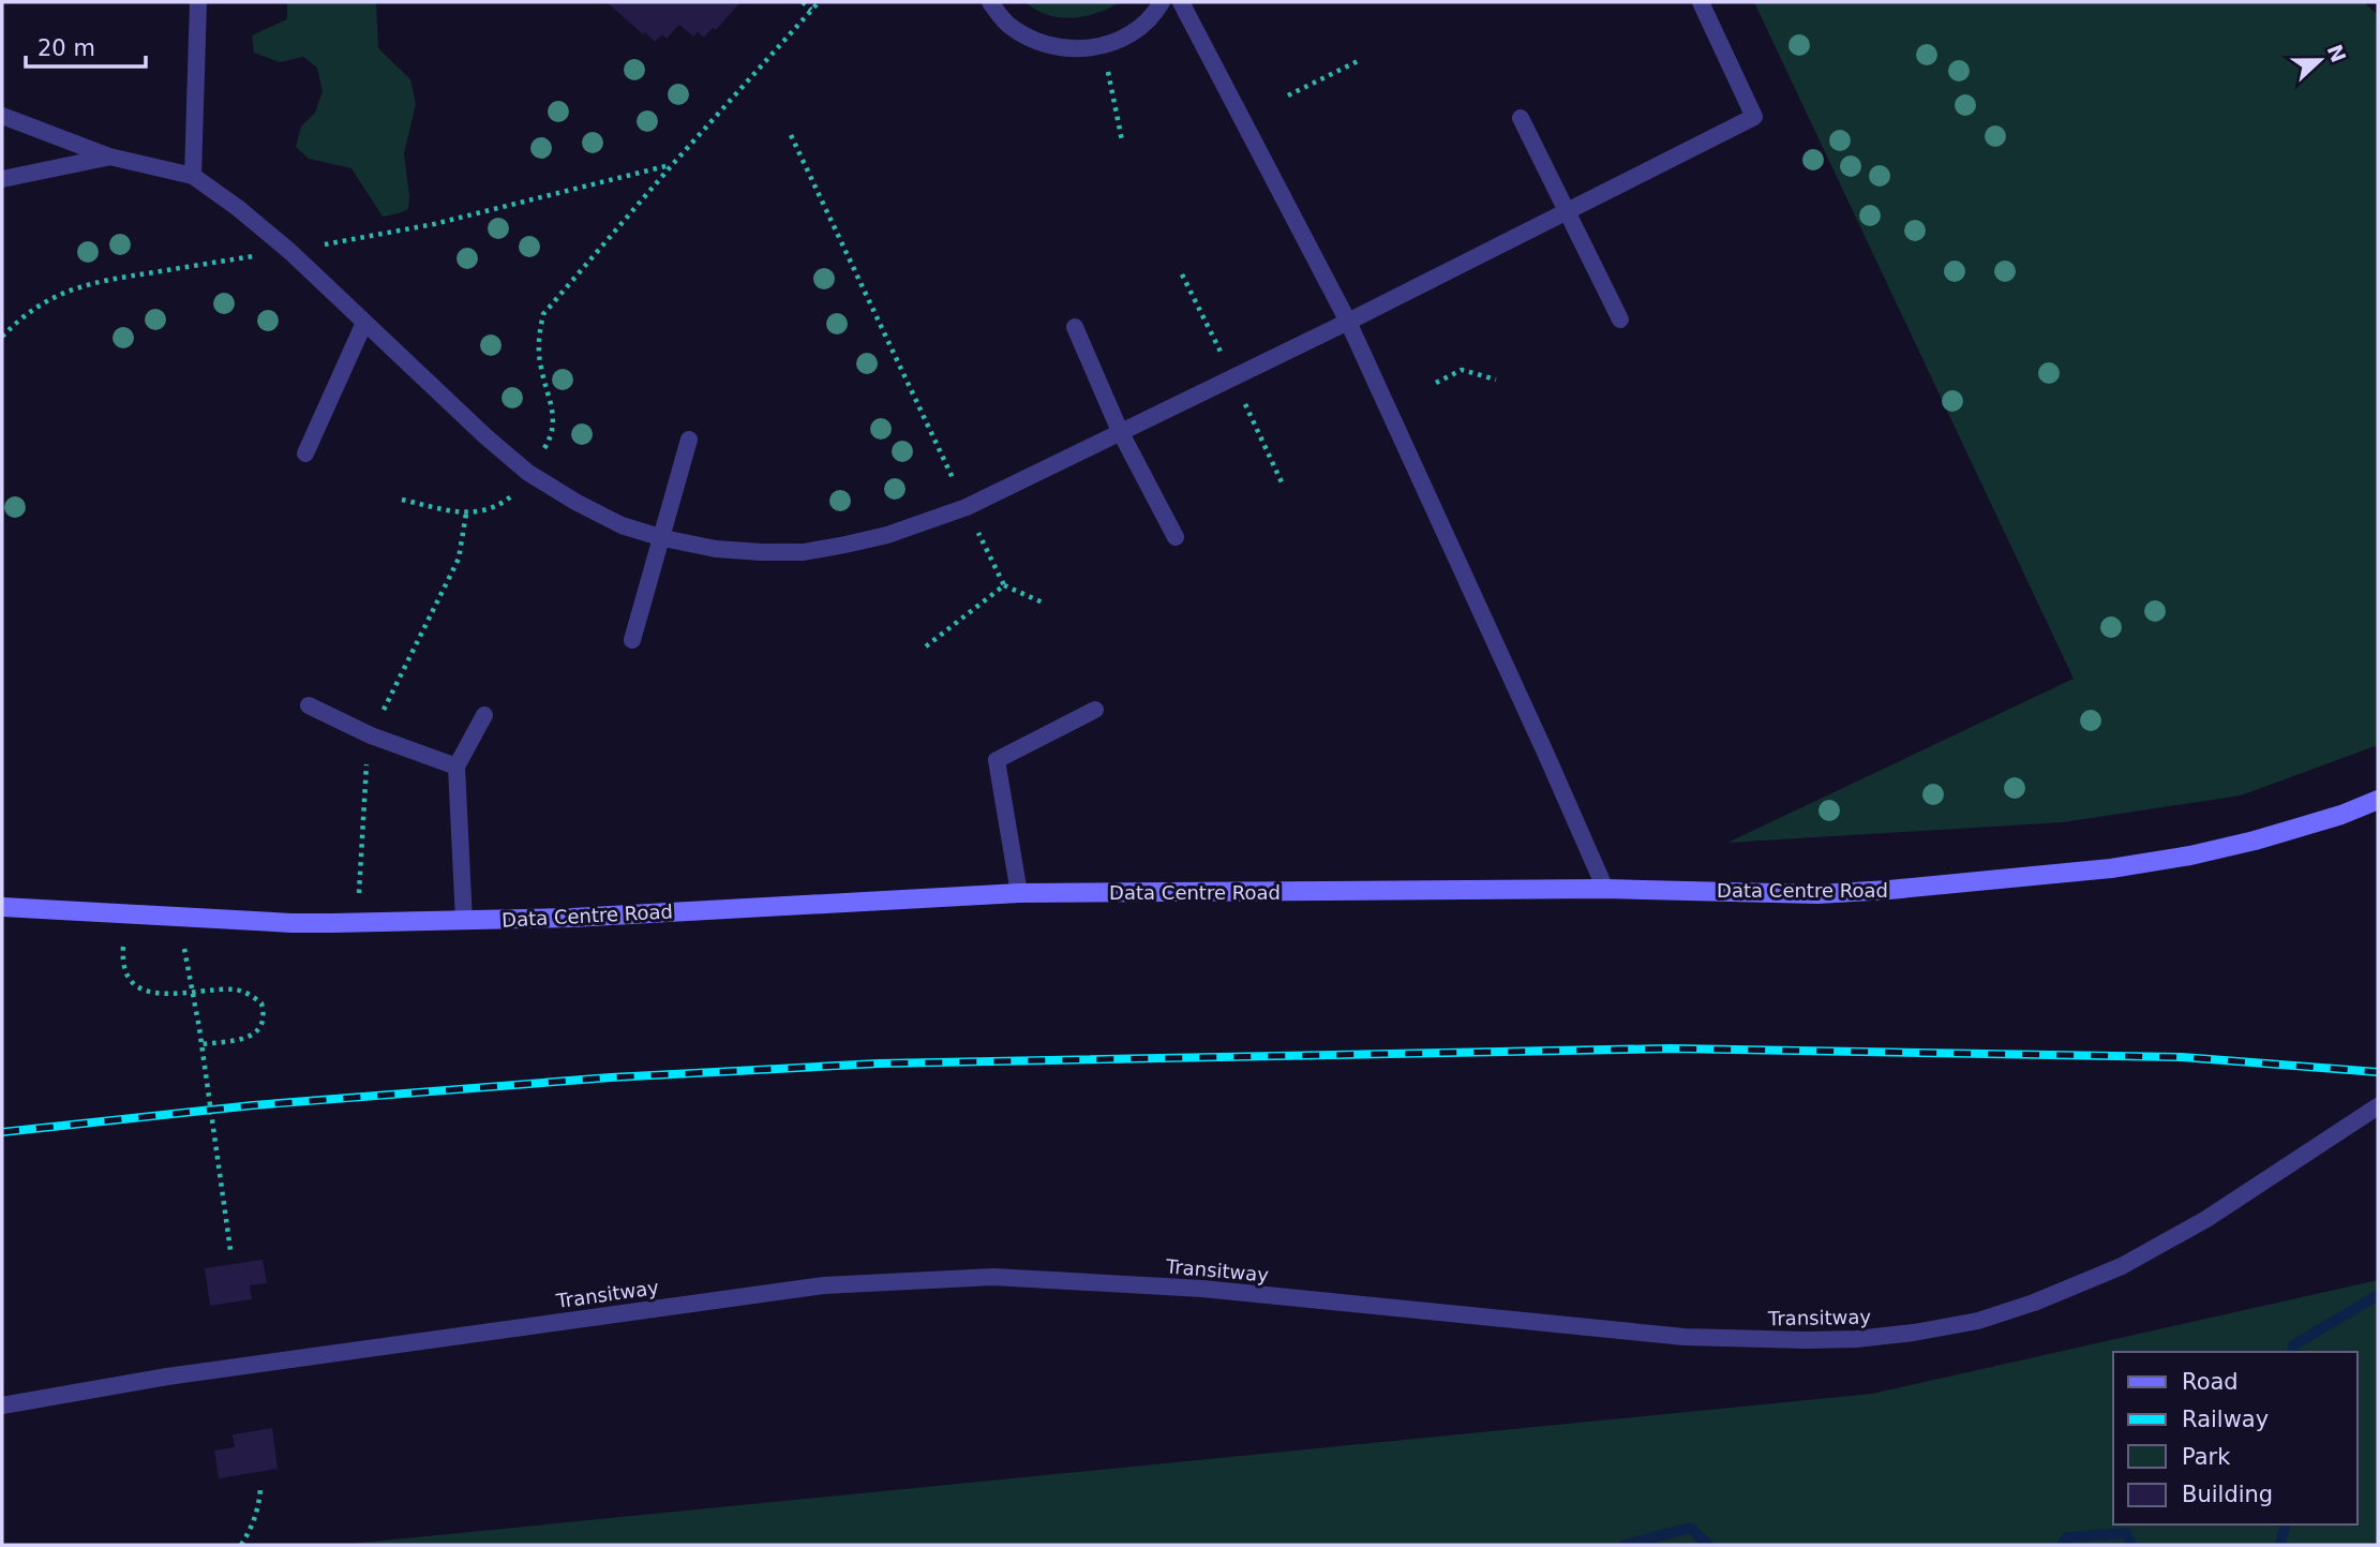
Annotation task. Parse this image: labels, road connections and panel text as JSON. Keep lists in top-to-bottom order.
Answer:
{
  "streets": {
    "main road": ["Data Centre Road"],
    "lane": ["Transitway"]
  },
  "legend": [
    "Road",
    "Railway",
    "Park",
    "Building"
  ],
  "scale_bar": "20 m",
  "north": "right"
}
